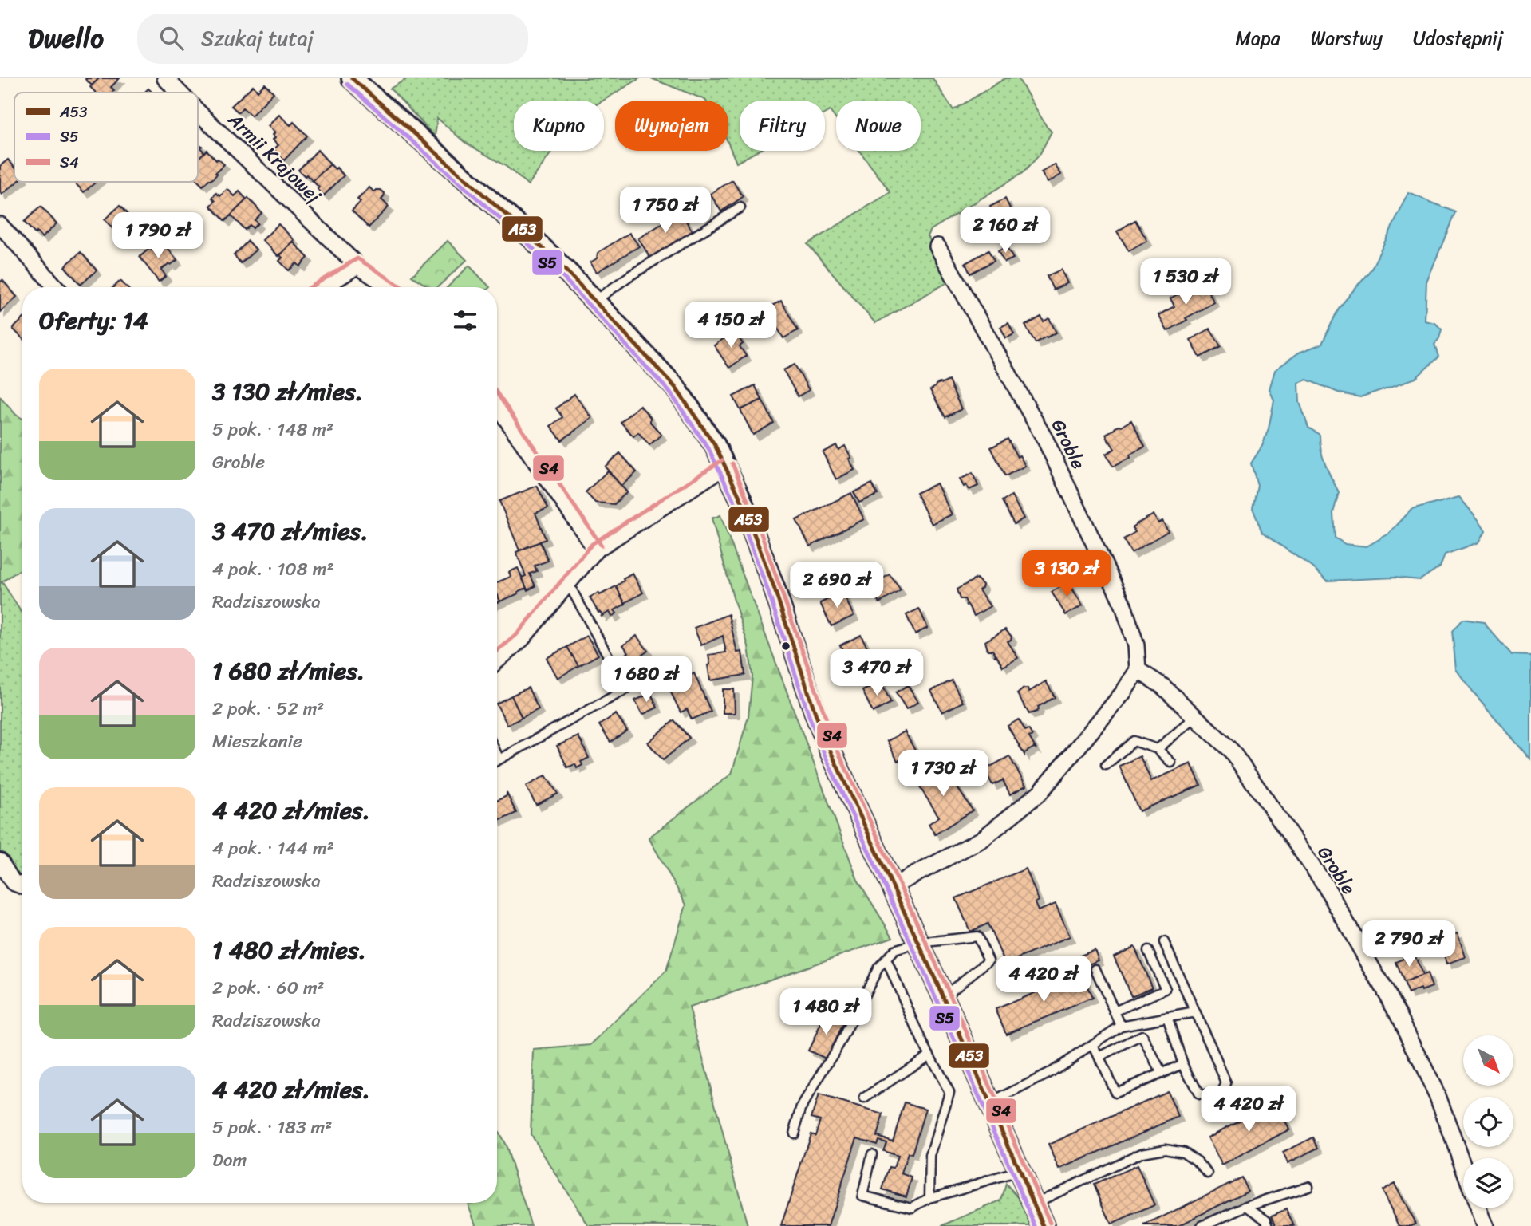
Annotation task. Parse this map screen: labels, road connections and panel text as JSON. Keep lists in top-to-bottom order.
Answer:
{
  "streets": {
    "street": ["Armii Krajowej", "Groble"]
  },
  "lines": ["transit line A53", "transit line S5", "transit line S4"],
  "legend": ["A53", "S5", "S4"],
  "north": "bottom right",
  "page": {
    "header": "Dwello",
    "search": "Szukaj tutaj",
    "nav": ["Mapa", "Warstwy", "Udostępnij"],
    "chip": [
      "Kupno",
      "Wynajem",
      "Filtry",
      "Nowe"
    ],
    "price": [
      "1 750 zł",
      "2 160 zł",
      "1 790 zł",
      "1 530 zł",
      "4 150 zł",
      "3 130 zł",
      "2 690 zł",
      "3 470 zł",
      "1 680 zł",
      "1 730 zł",
      "2 790 zł",
      "4 420 zł",
      "1 480 zł",
      "4 420 zł"
    ],
    "heading": "Oferty: 14",
    "list": [
      {
        "name": "3 130 zł/mies.",
        "note": "5 pok. · 148 m² · Groble"
      },
      {
        "name": "3 470 zł/mies.",
        "note": "4 pok. · 108 m² · Radziszowska"
      },
      {
        "name": "1 680 zł/mies.",
        "note": "2 pok. · 52 m² · Mieszkanie"
      },
      {
        "name": "4 420 zł/mies.",
        "note": "4 pok. · 144 m² · Radziszowska"
      },
      {
        "name": "1 480 zł/mies.",
        "note": "2 pok. · 60 m² · Radziszowska"
      },
      {
        "name": "4 420 zł/mies.",
        "note": "5 pok. · 183 m² · Dom"
      }
    ]
  }
}
